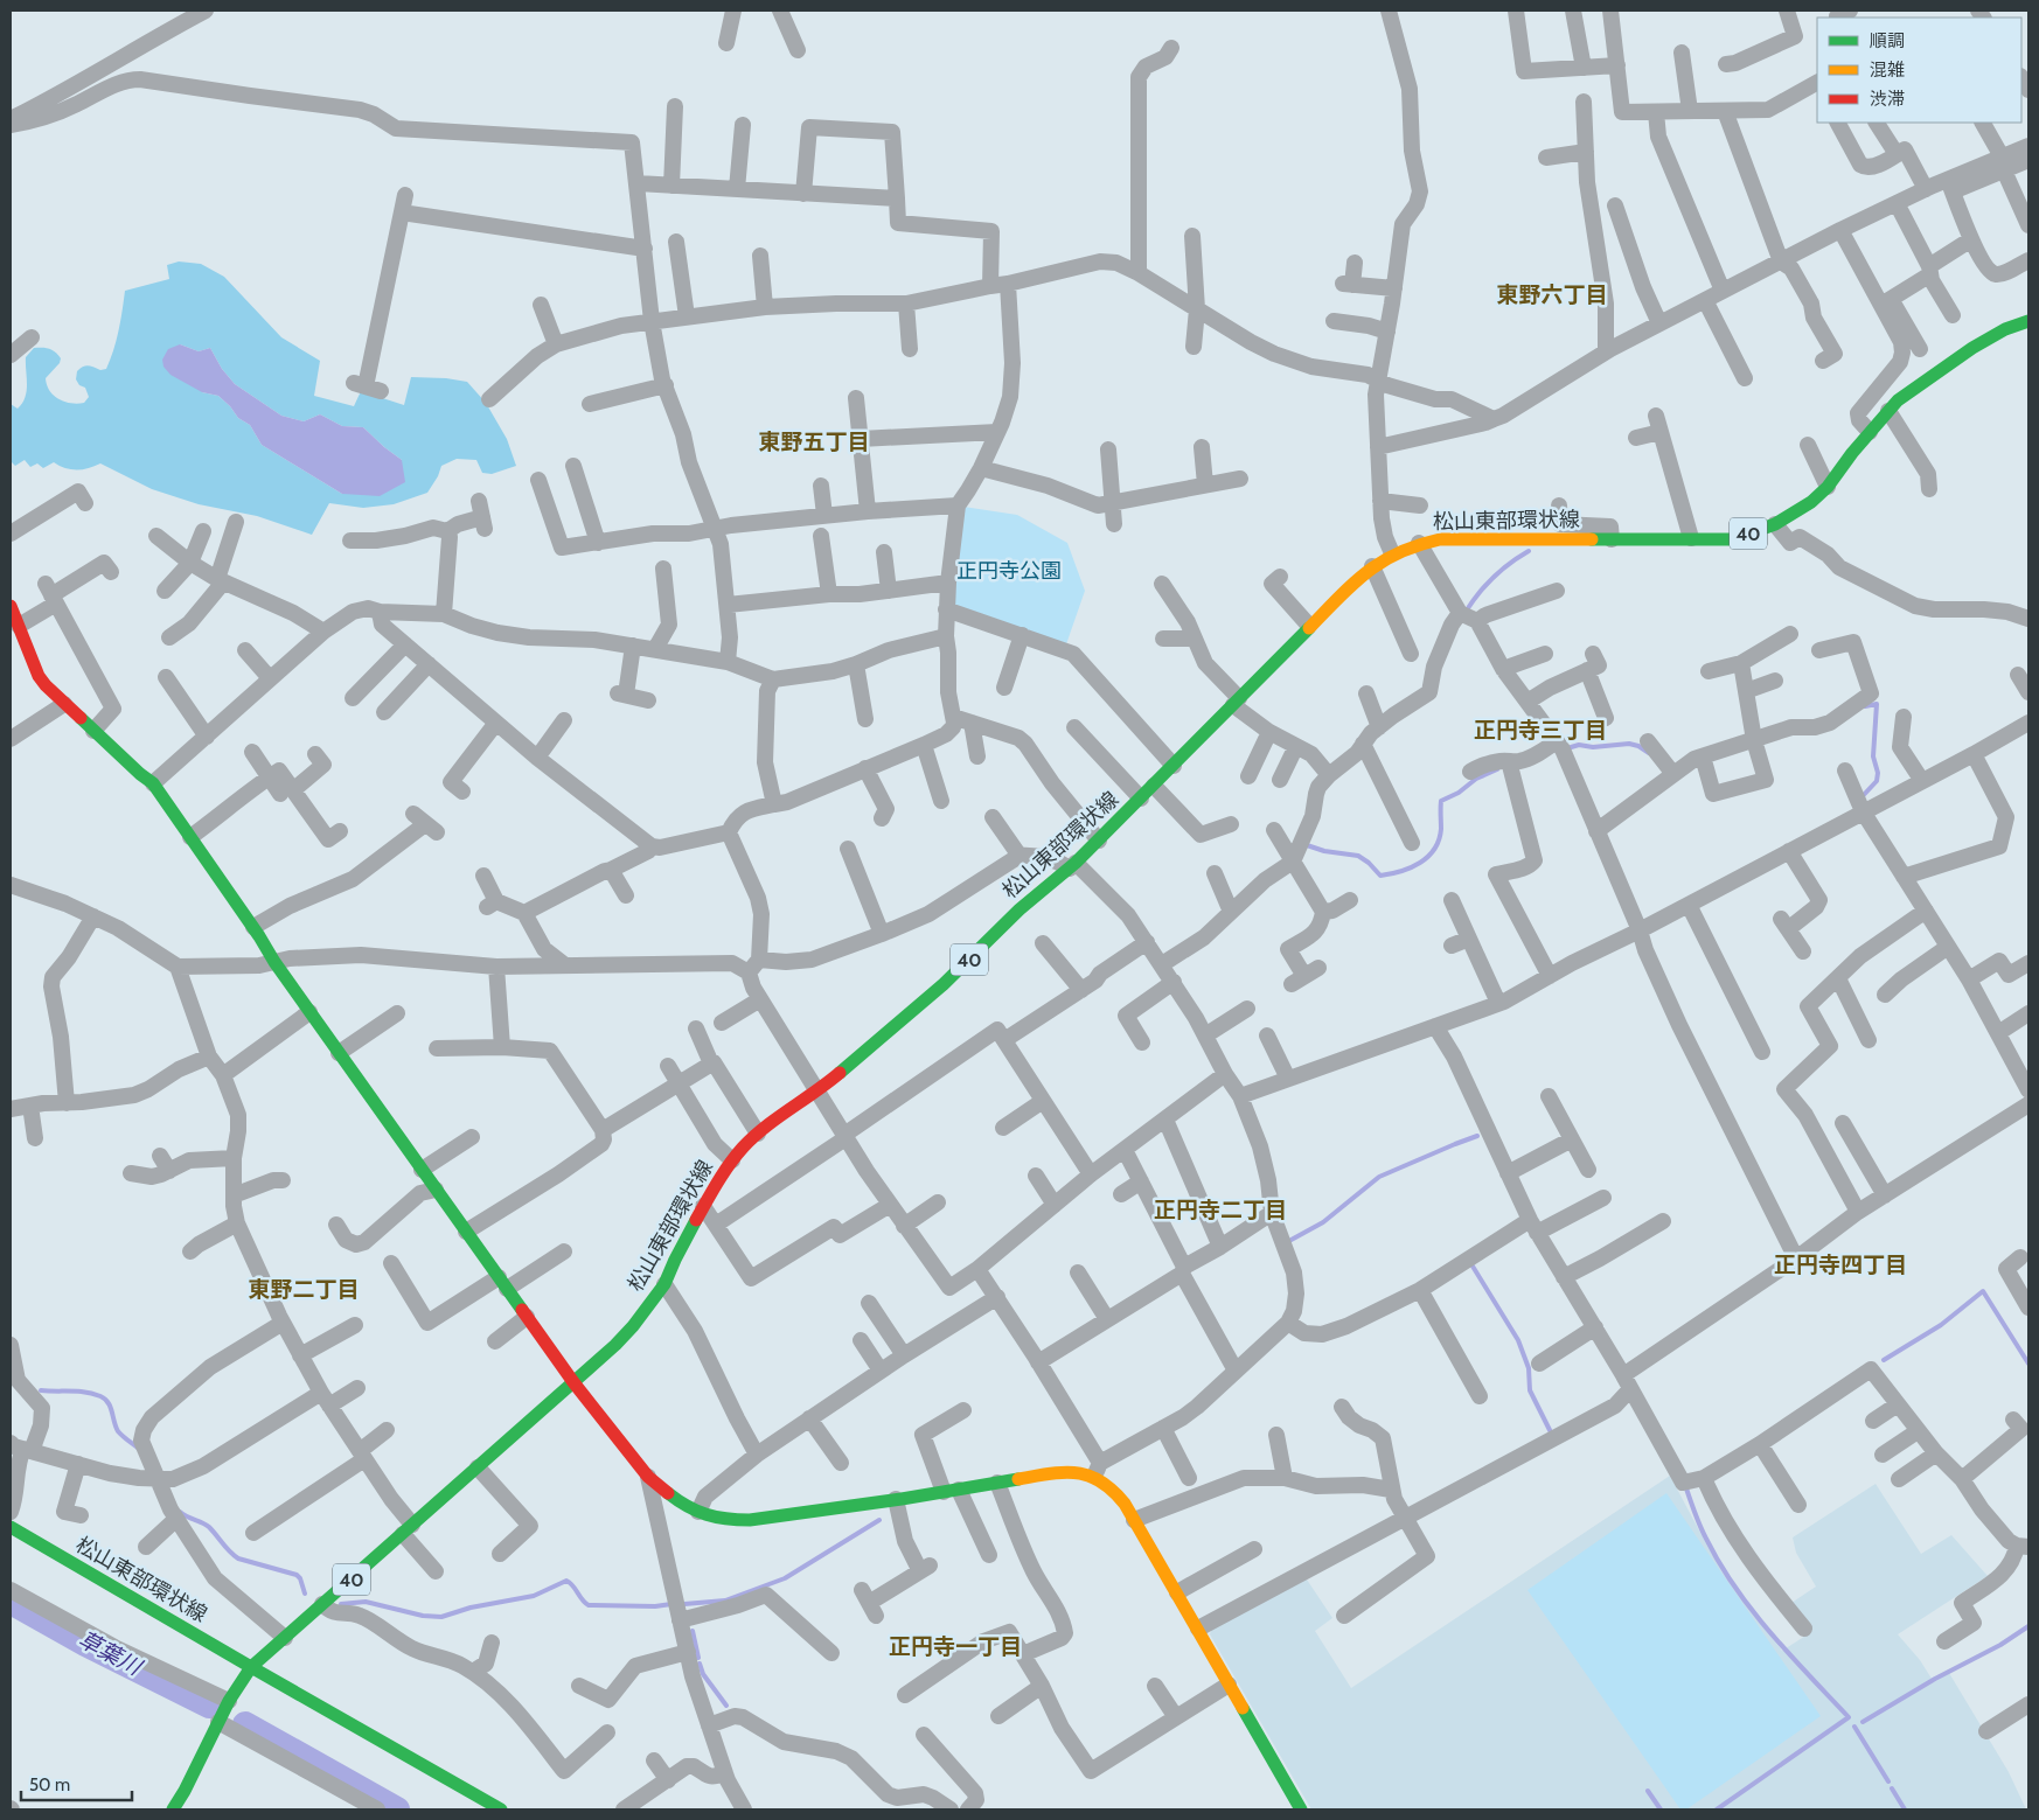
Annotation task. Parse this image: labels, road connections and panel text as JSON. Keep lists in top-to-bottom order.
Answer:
{
  "streets": {
    "main road": ["松山東部環状線", "40"]
  },
  "districts": [
    "東野六丁目",
    "東野五丁目",
    "正円寺三丁目",
    "正円寺二丁目",
    "正円寺四丁目",
    "東野二丁目",
    "正円寺一丁目"
  ],
  "water": ["草葉川"],
  "parks": ["正円寺公園"],
  "legend": ["順調", "混雑", "渋滞"],
  "scale_bar": "50 m"
}
